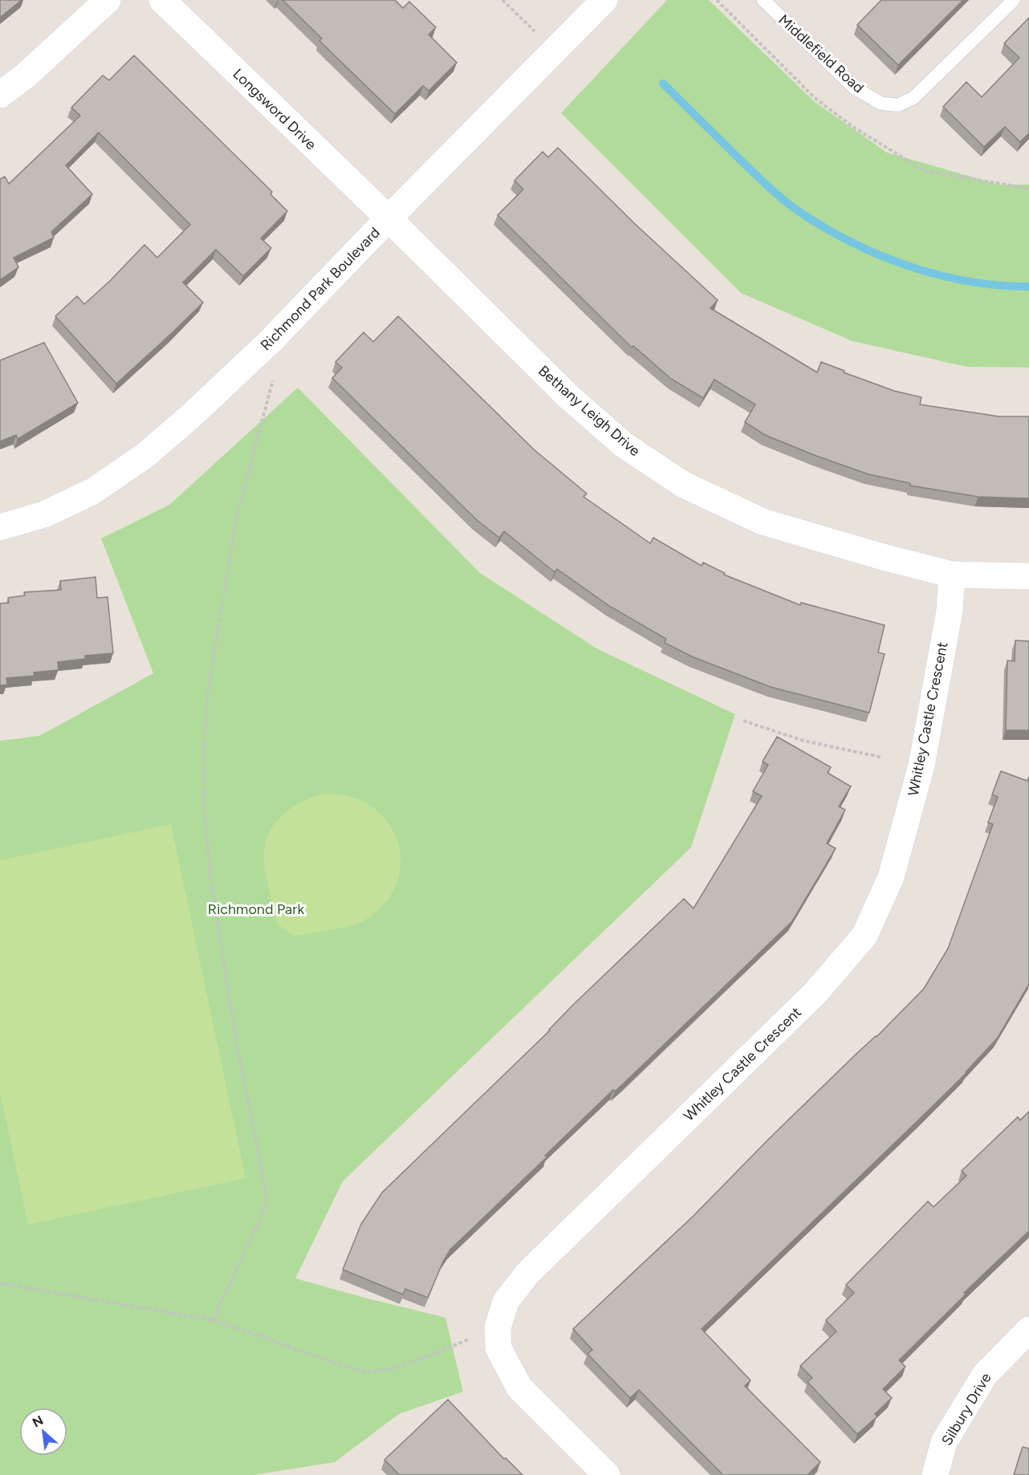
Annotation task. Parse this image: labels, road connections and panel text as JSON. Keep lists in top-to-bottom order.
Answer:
{
  "streets": {
    "street": [
      "Longsword Drive",
      "Richmond Park Boulevard",
      "Bethany Leigh Drive",
      "Whitley Castle Crescent",
      "Silbury Drive"
    ],
    "lane": ["Middlefield Road"]
  },
  "crossings": [
    ["Longsword Drive", "Richmond Park Boulevard"],
    ["Longsword Drive", "Bethany Leigh Drive"],
    ["Richmond Park Boulevard", "Bethany Leigh Drive"],
    ["Bethany Leigh Drive", "Whitley Castle Crescent"]
  ],
  "parks": ["Richmond Park"],
  "north": "top left"
}
